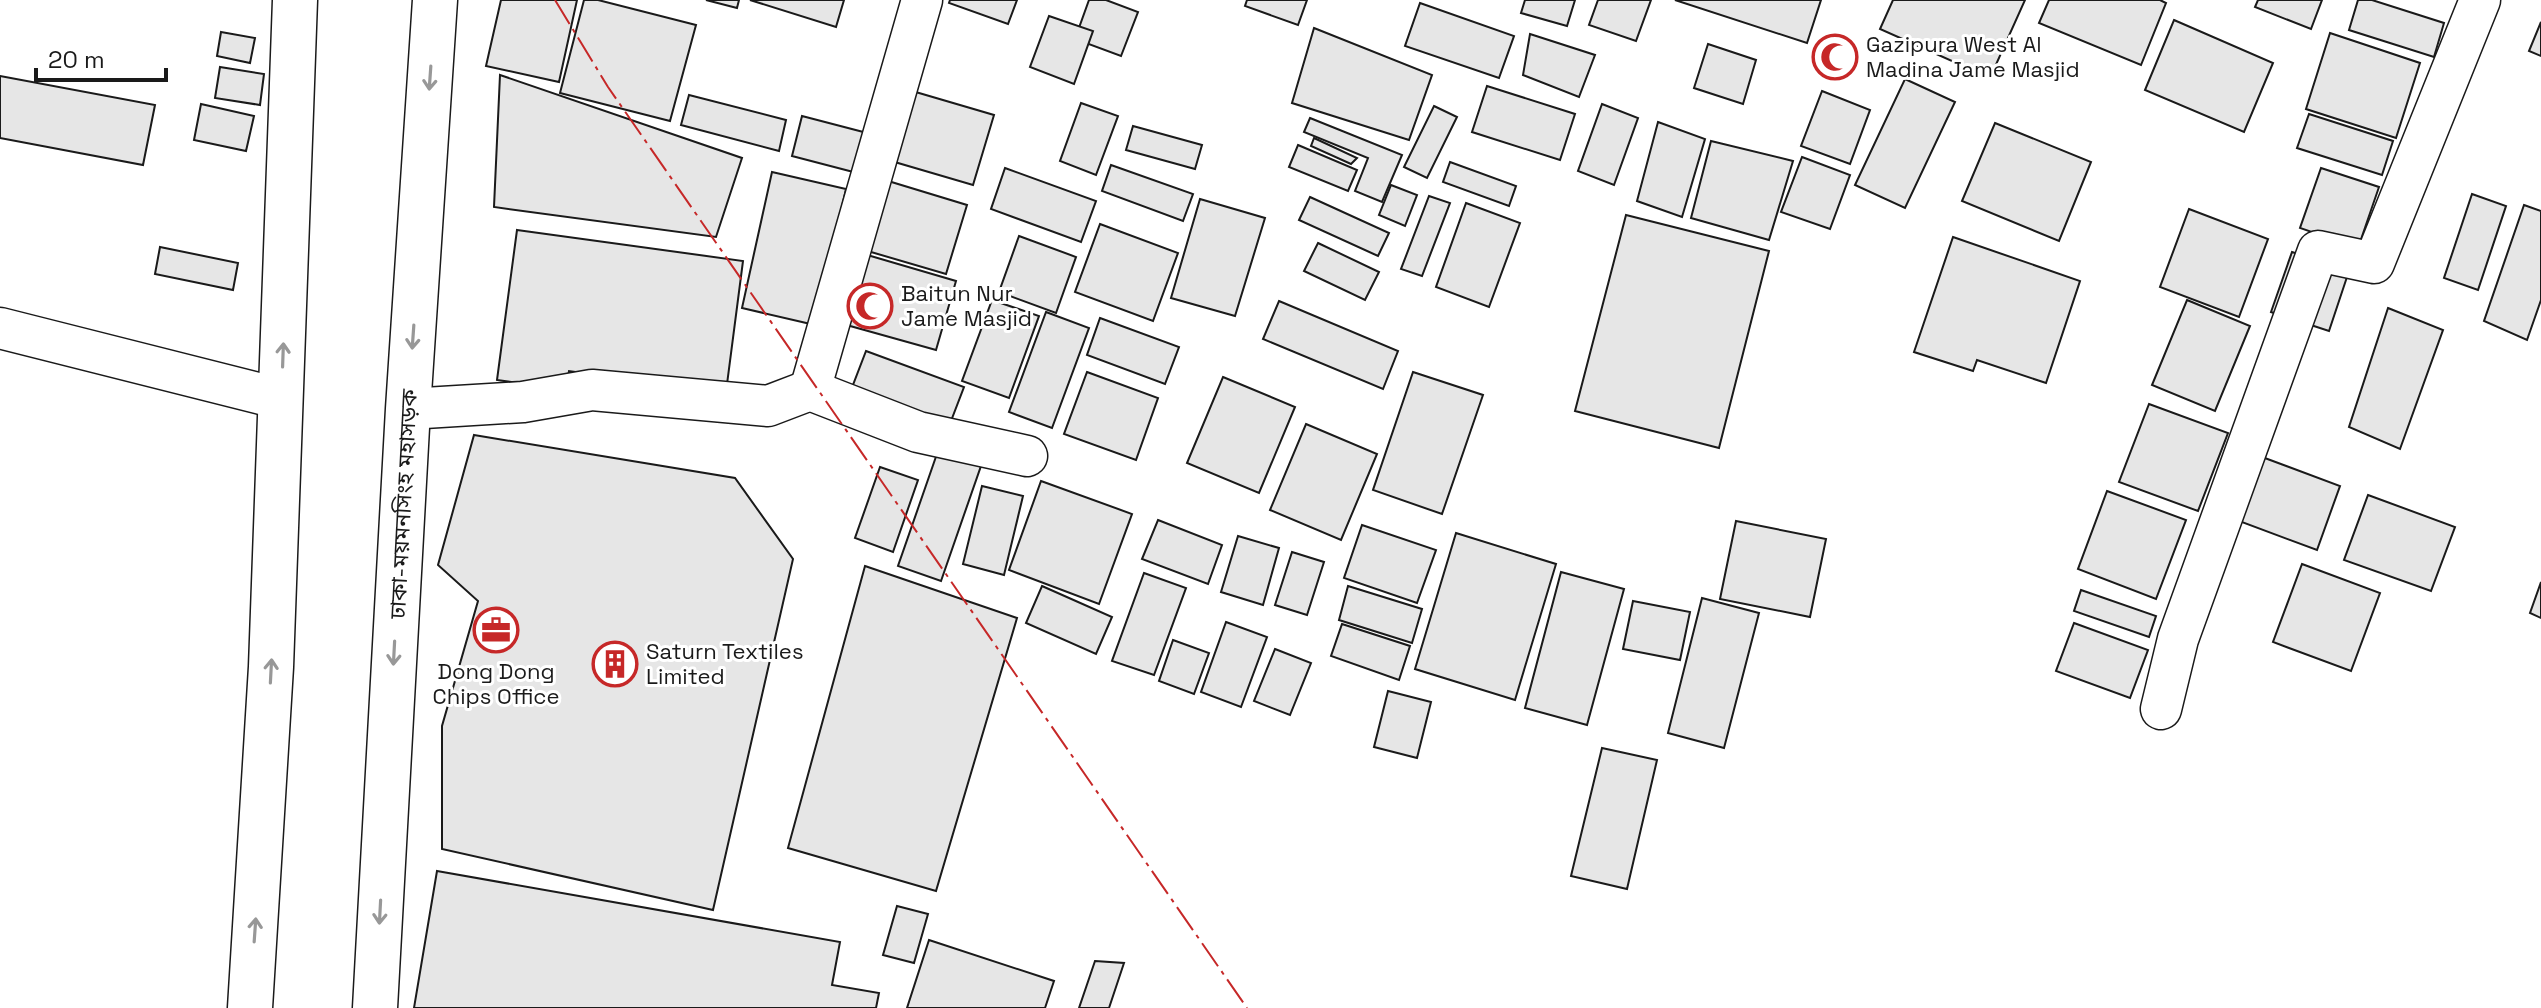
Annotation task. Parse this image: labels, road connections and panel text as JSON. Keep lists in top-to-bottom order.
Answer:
{
  "streets": {
    "highway": ["ঢাকা-ময়মনসিংহ মহাসড়ক"]
  },
  "places": {
    "mosque": ["Gazipura West Al Madina Jame Masjid", "Baitun Nur Jame Masjid"],
    "office": ["Dong Dong Chips Office"],
    "building": ["Saturn Textiles Limited"]
  },
  "scale_bar": "20 m"
}
